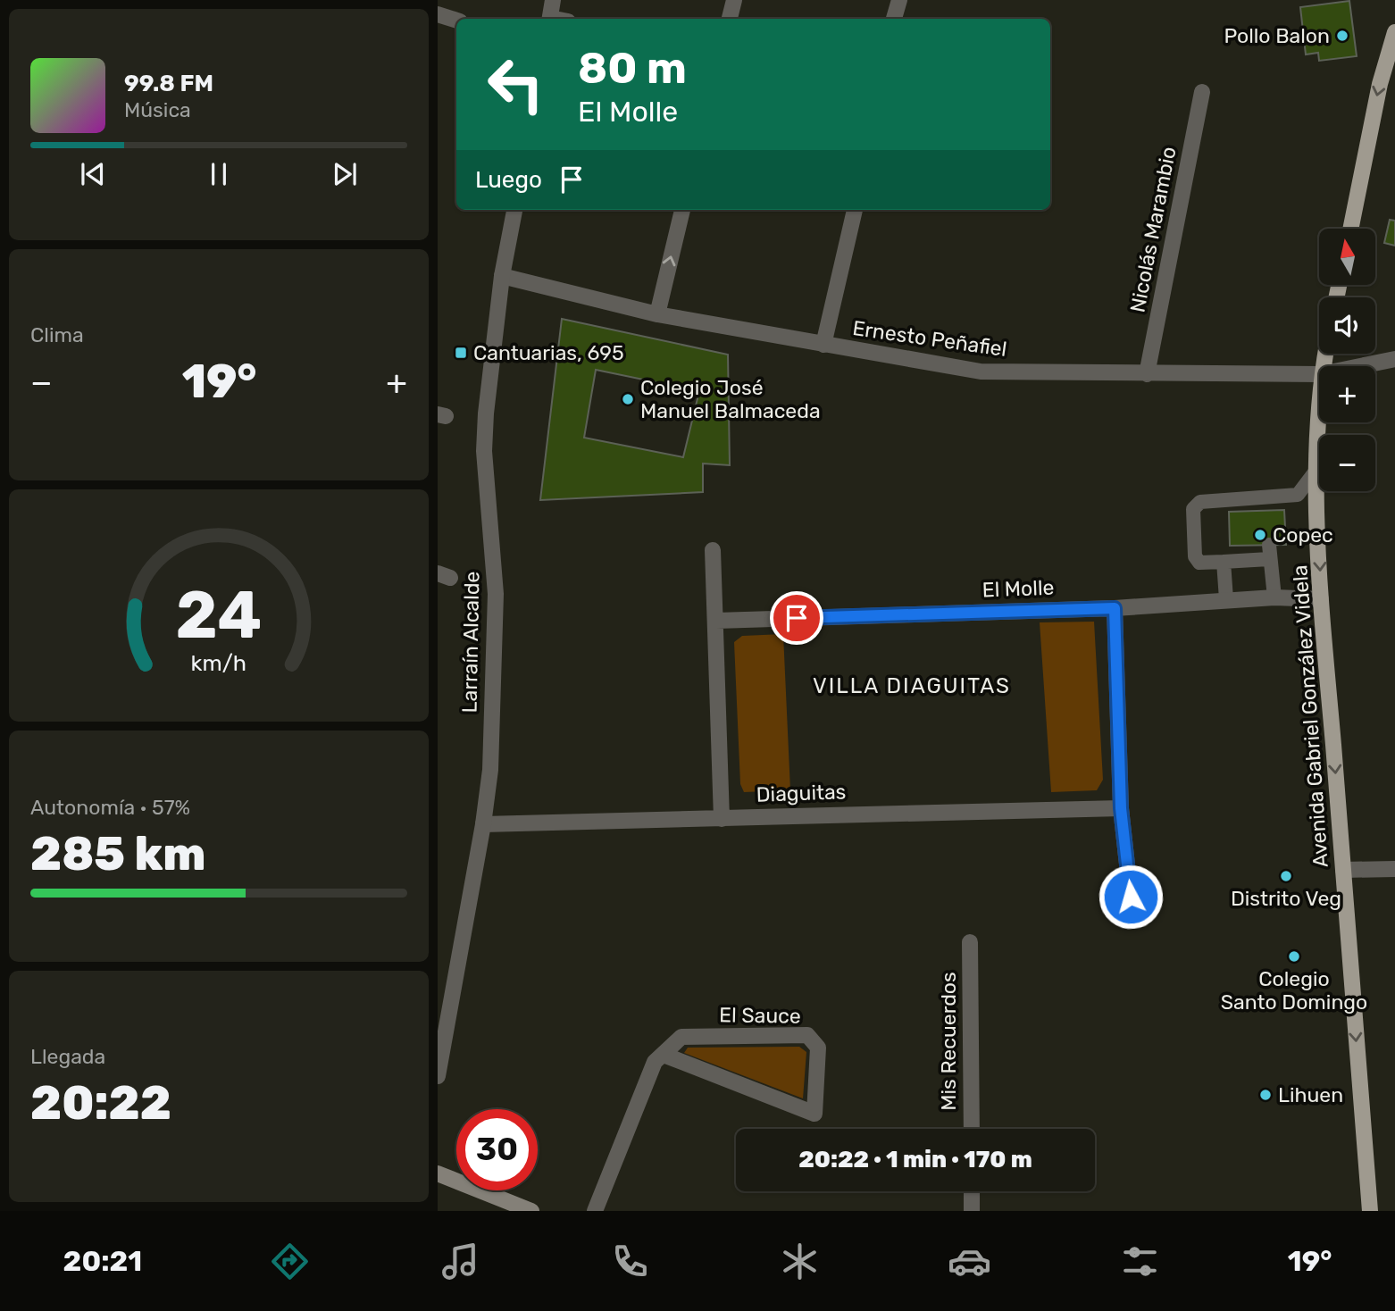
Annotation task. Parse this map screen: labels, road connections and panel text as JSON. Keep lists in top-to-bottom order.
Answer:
{
  "streets": {
    "main road": ["Avenida Gabriel González Videla"],
    "street": [
      "Nicolás Marambio",
      "Ernesto Peñafiel",
      "El Molle",
      "Larraín Alcalde",
      "Diaguitas",
      "El Sauce",
      "Mis Recuerdos"
    ]
  },
  "crossings": [
    ["Nicolás Marambio", "Ernesto Peñafiel"],
    ["Ernesto Peñafiel", "Larraín Alcalde"],
    ["El Molle", "Avenida Gabriel González Videla"],
    ["Larraín Alcalde", "Diaguitas"]
  ],
  "one_way": ["Avenida Gabriel González Videla"],
  "districts": ["VILLA DIAGUITAS"],
  "places": {
    "other": [
      "Pollo Balon",
      "Colegio José Manuel Balmaceda",
      "Copec",
      "Distrito Veg",
      "Colegio Santo Domingo",
      "Lihuen"
    ],
    "transit": ["Cantuarias, 695"]
  },
  "north": "top",
  "page": {
    "turn": ["80 m", "El Molle"],
    "song": ["99.8 FM", "Música"],
    "then": "Luego",
    "map_buttons": ["+", "−"],
    "tile": [
      "Clima",
      ["Autonomía · 57%", "285 km"],
      ["Llegada", "20:22"]
    ],
    "heat": ["−", "19°", "+"],
    "limit": "30",
    "trip": "20:22 · 1 min · 170 m",
    "tabs": ["20:21", "19°"],
    "gauge": ["24", "km/h"]
  }
}
